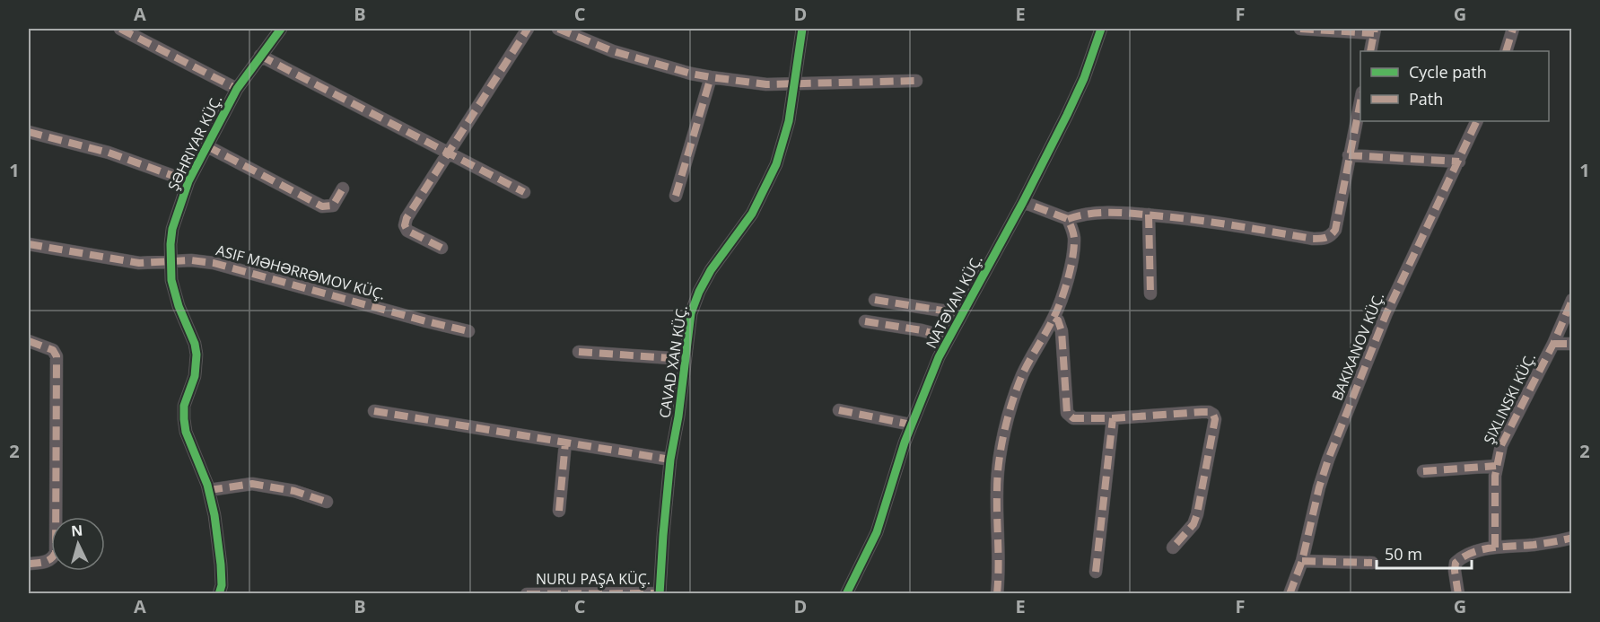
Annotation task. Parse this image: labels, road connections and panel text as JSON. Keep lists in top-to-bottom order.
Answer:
{
  "streets": {
    "street": [
      "ŞƏHRIYAR KÜÇ.",
      "ASIF MƏHƏRRƏMOV KÜÇ.",
      "NATƏVAN KÜÇ.",
      "CAVAD XAN KÜÇ.",
      "NURU PAŞA KÜÇ."
    ]
  },
  "crossings": [
    ["ŞƏHRIYAR KÜÇ.", "ASIF MƏHƏRRƏMOV KÜÇ."],
    ["CAVAD XAN KÜÇ.", "NURU PAŞA KÜÇ."]
  ],
  "legend": ["Cycle path", "Path"],
  "scale_bar": "50 m",
  "north": "top",
  "grid": {
    "columns": [
      "A",
      "B",
      "C",
      "D",
      "E",
      "F",
      "G"
    ],
    "rows": ["1", "2"]
  }
}
